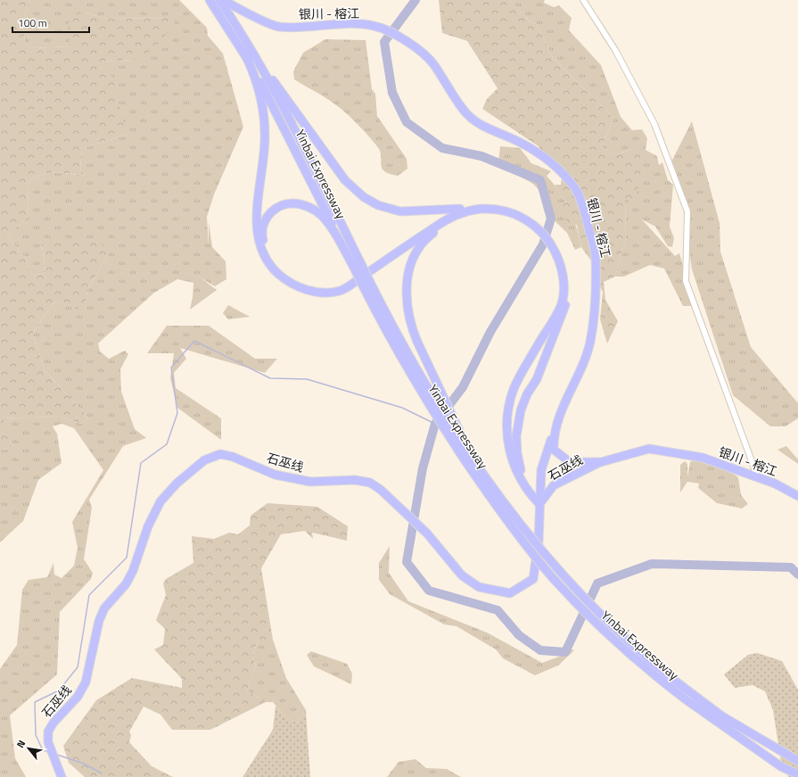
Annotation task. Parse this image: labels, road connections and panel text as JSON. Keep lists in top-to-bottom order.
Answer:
{
  "streets": {
    "highway": ["银川 - 榕江", "Yinbai Expressway", "石巫线"]
  },
  "crossings": [
    ["银川 - 榕江", "石巫线"]
  ],
  "scale_bar": "100 m",
  "north": "top left"
}
